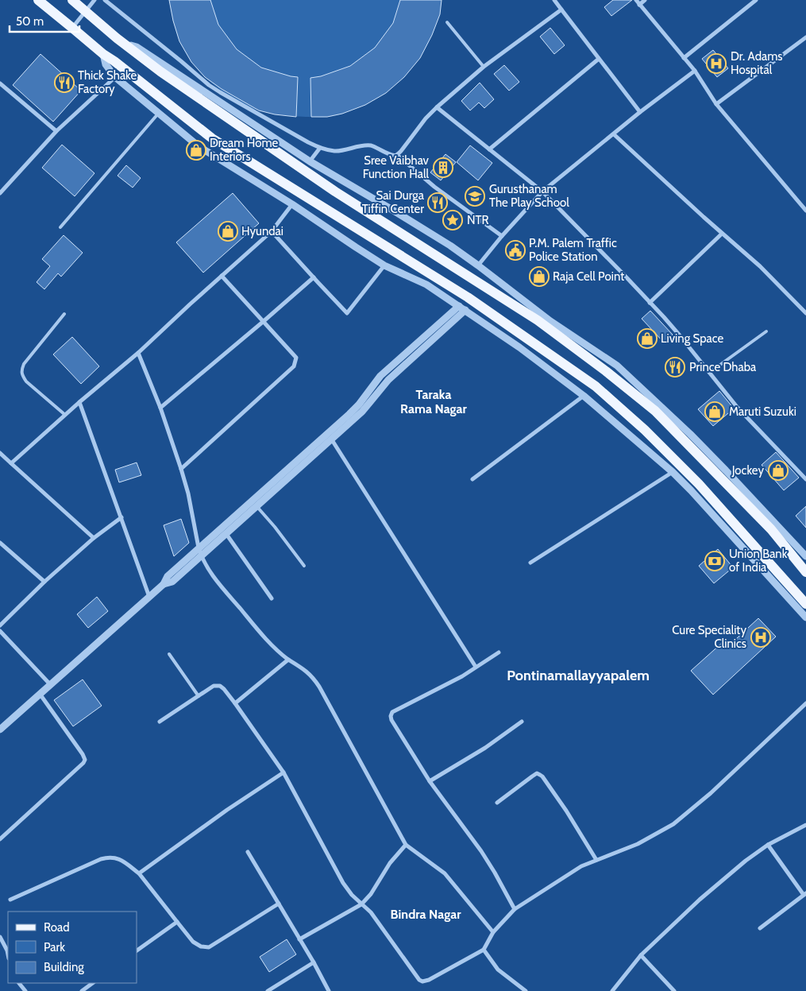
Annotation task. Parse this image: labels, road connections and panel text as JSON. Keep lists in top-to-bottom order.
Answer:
{
  "districts": ["Taraka Rama Nagar", "Pontinamallayyapalem", "Bindra Nagar"],
  "places": {
    "hospital": ["Dr. Adams Hospital", "Cure Speciality Clinics"],
    "restaurant": ["Thick Shake Factory", "Sai Durga Tiffin Center", "Prince Dhaba"],
    "shop": [
      "Dream Home Interiors",
      "Hyundai",
      "Raja Cell Point",
      "Living Space",
      "Maruti Suzuki",
      "Jockey"
    ],
    "building": ["Sree Vaibhav Function Hall"],
    "school or university": ["Gurusthanam The Play School"],
    "place": ["NTR"],
    "public building": ["P.M. Palem Traffic Police Station"],
    "bank": ["Union Bank of India"]
  },
  "legend": ["Road", "Park", "Building"],
  "scale_bar": "50 m"
}
